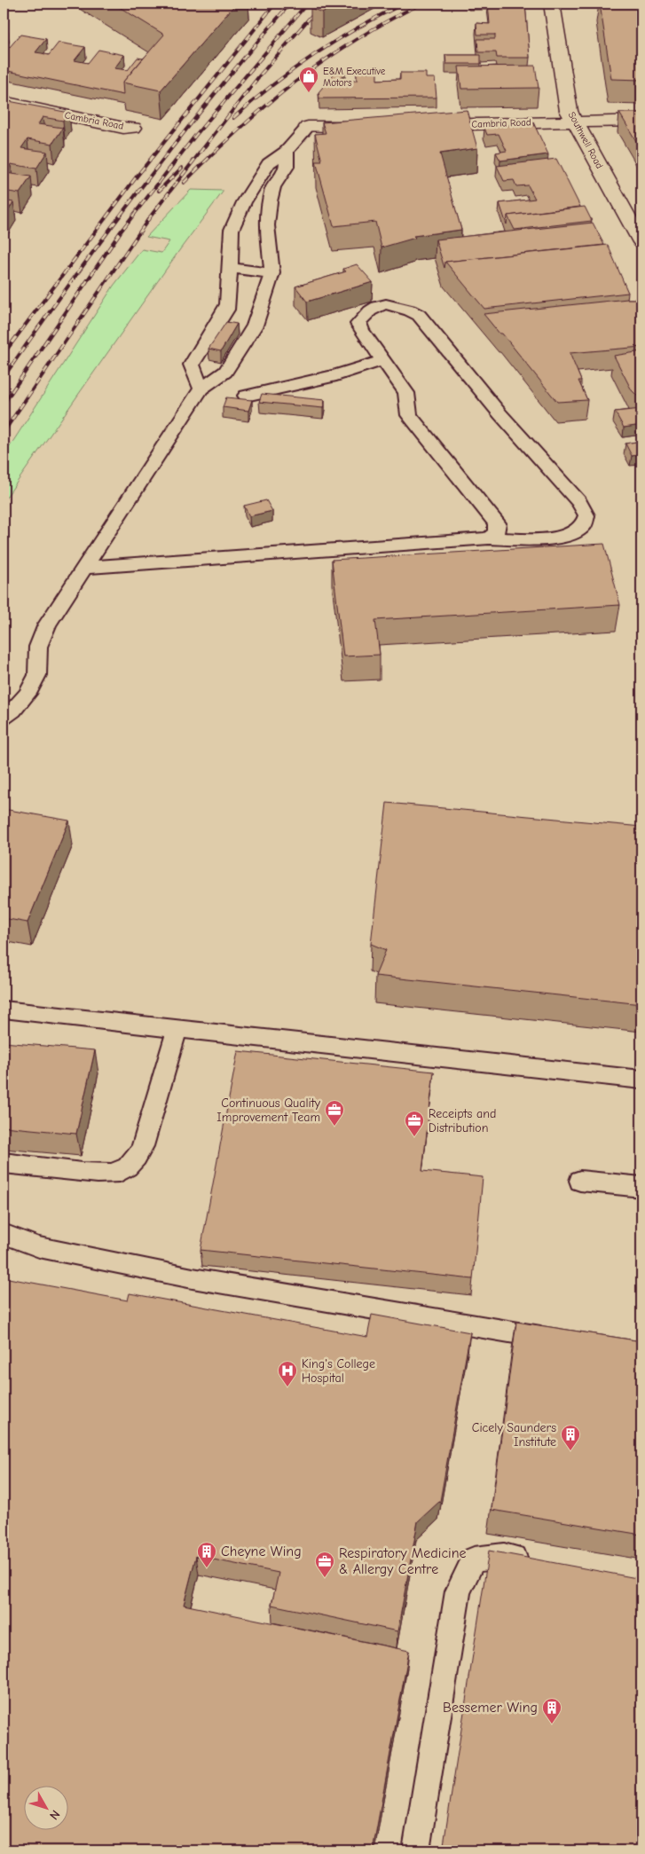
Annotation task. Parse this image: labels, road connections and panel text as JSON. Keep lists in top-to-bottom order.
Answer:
{
  "streets": {
    "street": ["Cambria Road", "Southwell Road"]
  },
  "crossings": [
    ["Cambria Road", "Southwell Road"]
  ],
  "places": {
    "shop": ["E&M Executive Motors"],
    "office": ["Continuous Quality Improvement Team", "Receipts and Distribution", "Respiratory Medicine & Allergy Centre"],
    "hospital": ["King's College Hospital"],
    "building": ["Cicely Saunders Institute", "Cheyne Wing", "Bessemer Wing"]
  },
  "north": "bottom right"
}
